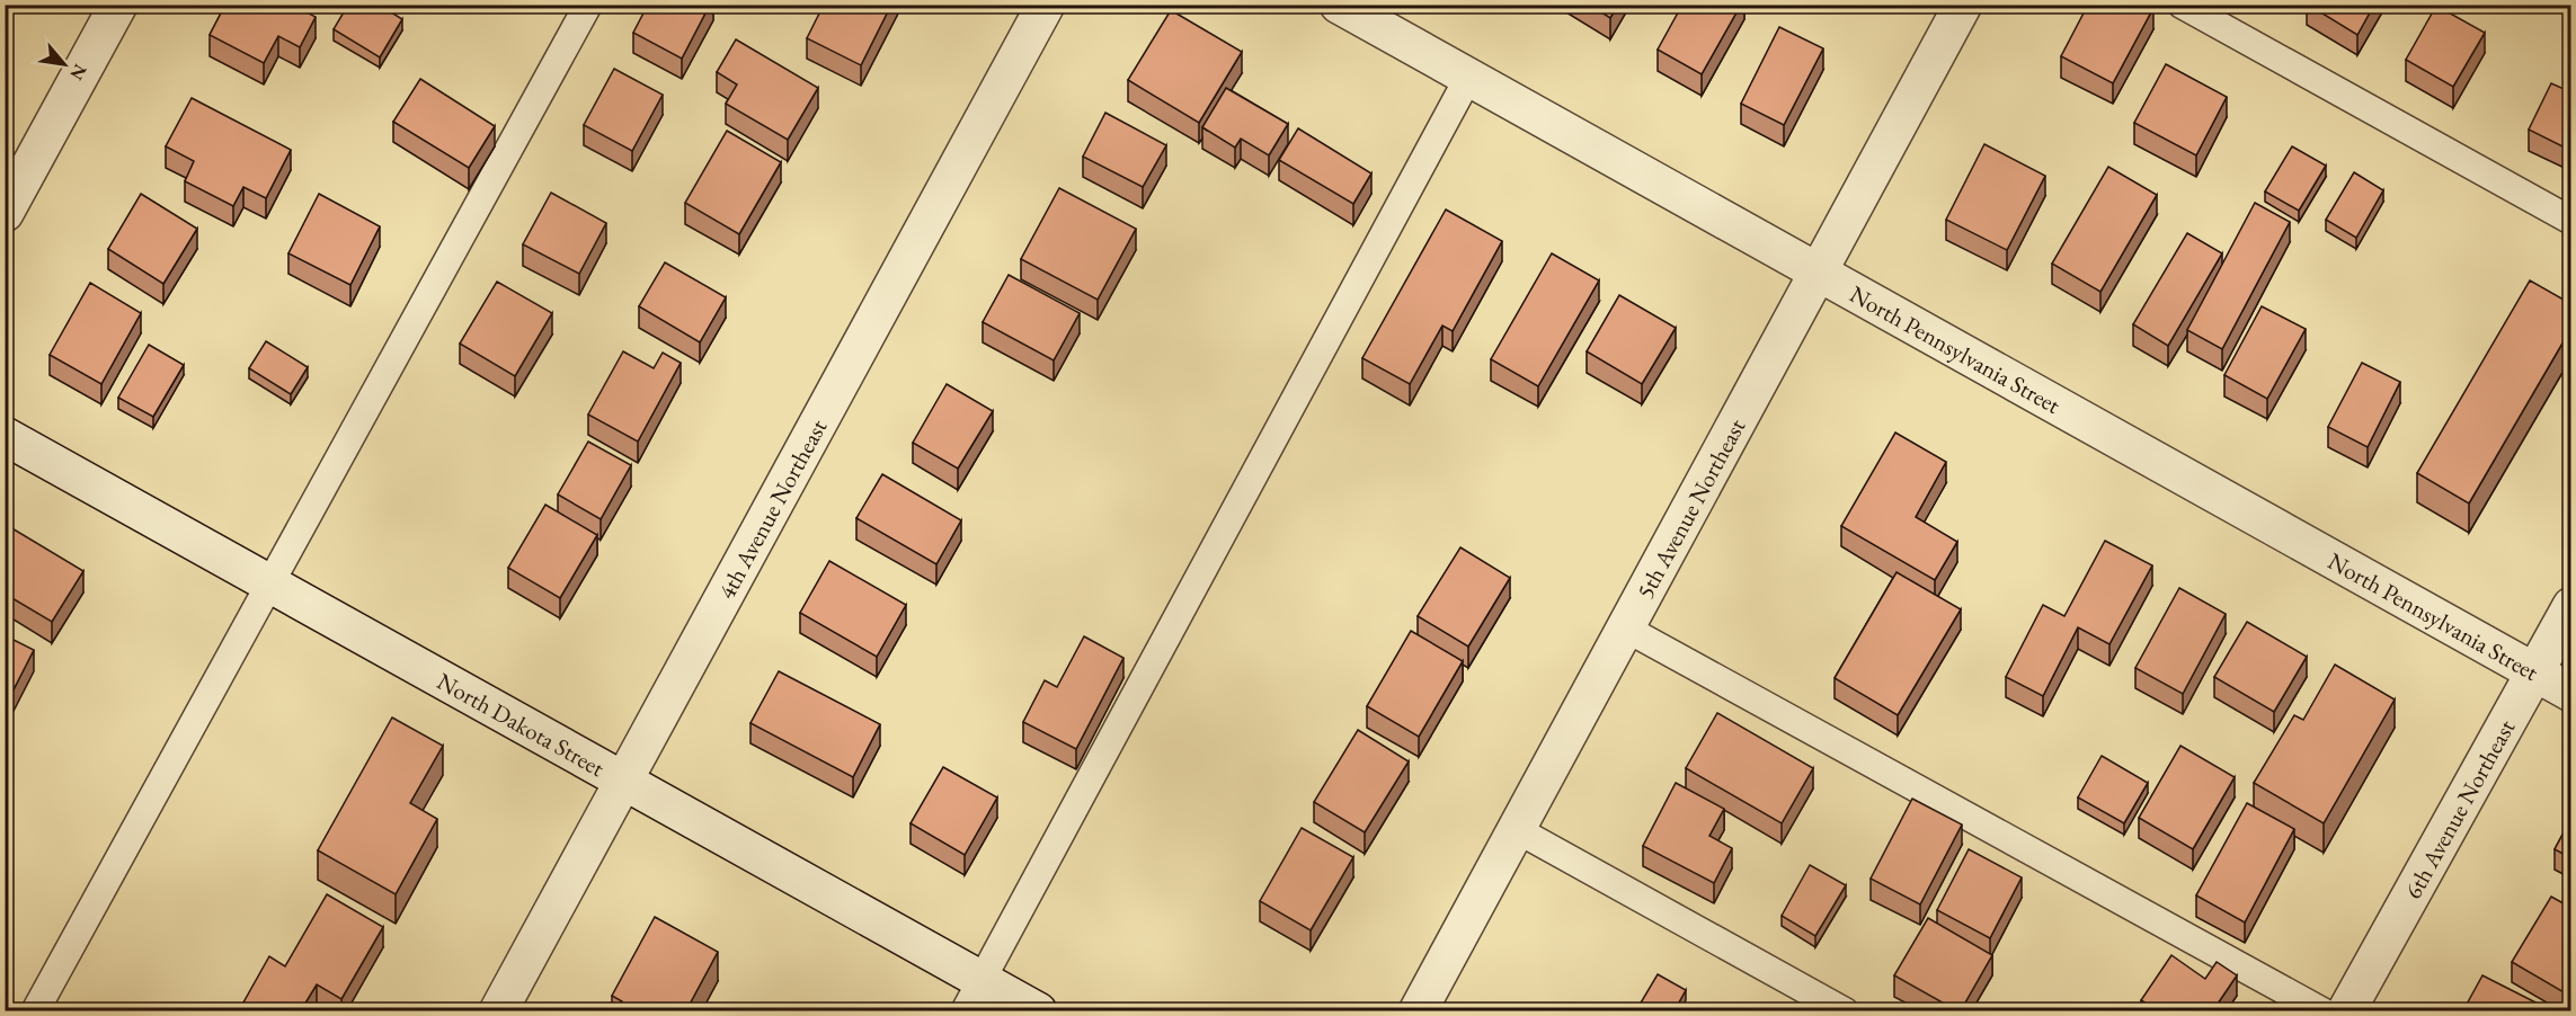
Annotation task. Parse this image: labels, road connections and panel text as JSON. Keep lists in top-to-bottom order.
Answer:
{
  "streets": {
    "street": [
      "North Pennsylvania Street",
      "4th Avenue Northeast",
      "5th Avenue Northeast",
      "North Dakota Street",
      "6th Avenue Northeast"
    ]
  },
  "crossings": [
    ["North Pennsylvania Street", "5th Avenue Northeast"],
    ["North Pennsylvania Street", "6th Avenue Northeast"],
    ["4th Avenue Northeast", "North Dakota Street"]
  ],
  "north": "bottom right"
}
